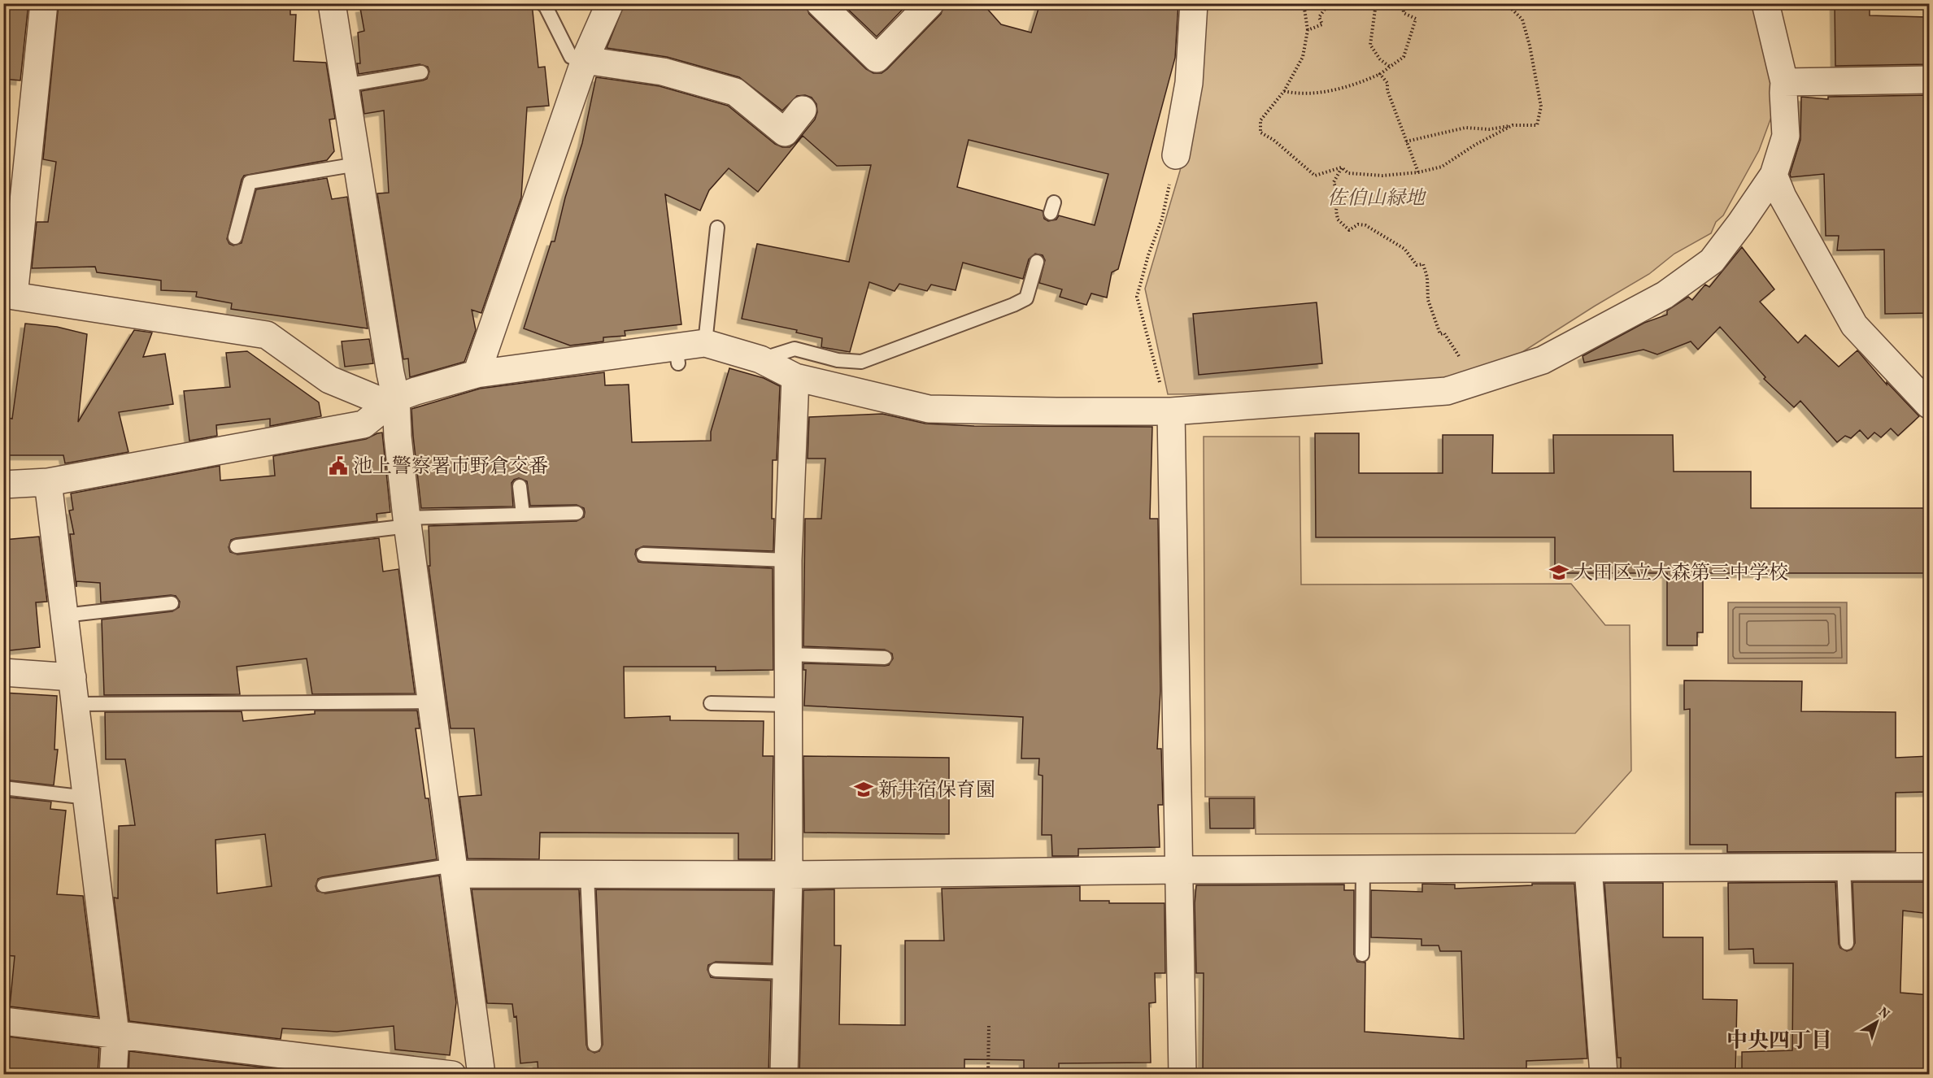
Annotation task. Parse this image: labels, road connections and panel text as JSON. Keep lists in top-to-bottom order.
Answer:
{
  "districts": ["中央四丁目"],
  "parks": ["佐伯山緑地"],
  "places": {
    "public building": ["池上警察署市野倉交番"],
    "school or university": ["大田区立大森第三中学校", "新井宿保育園"]
  },
  "north": "top right"
}
